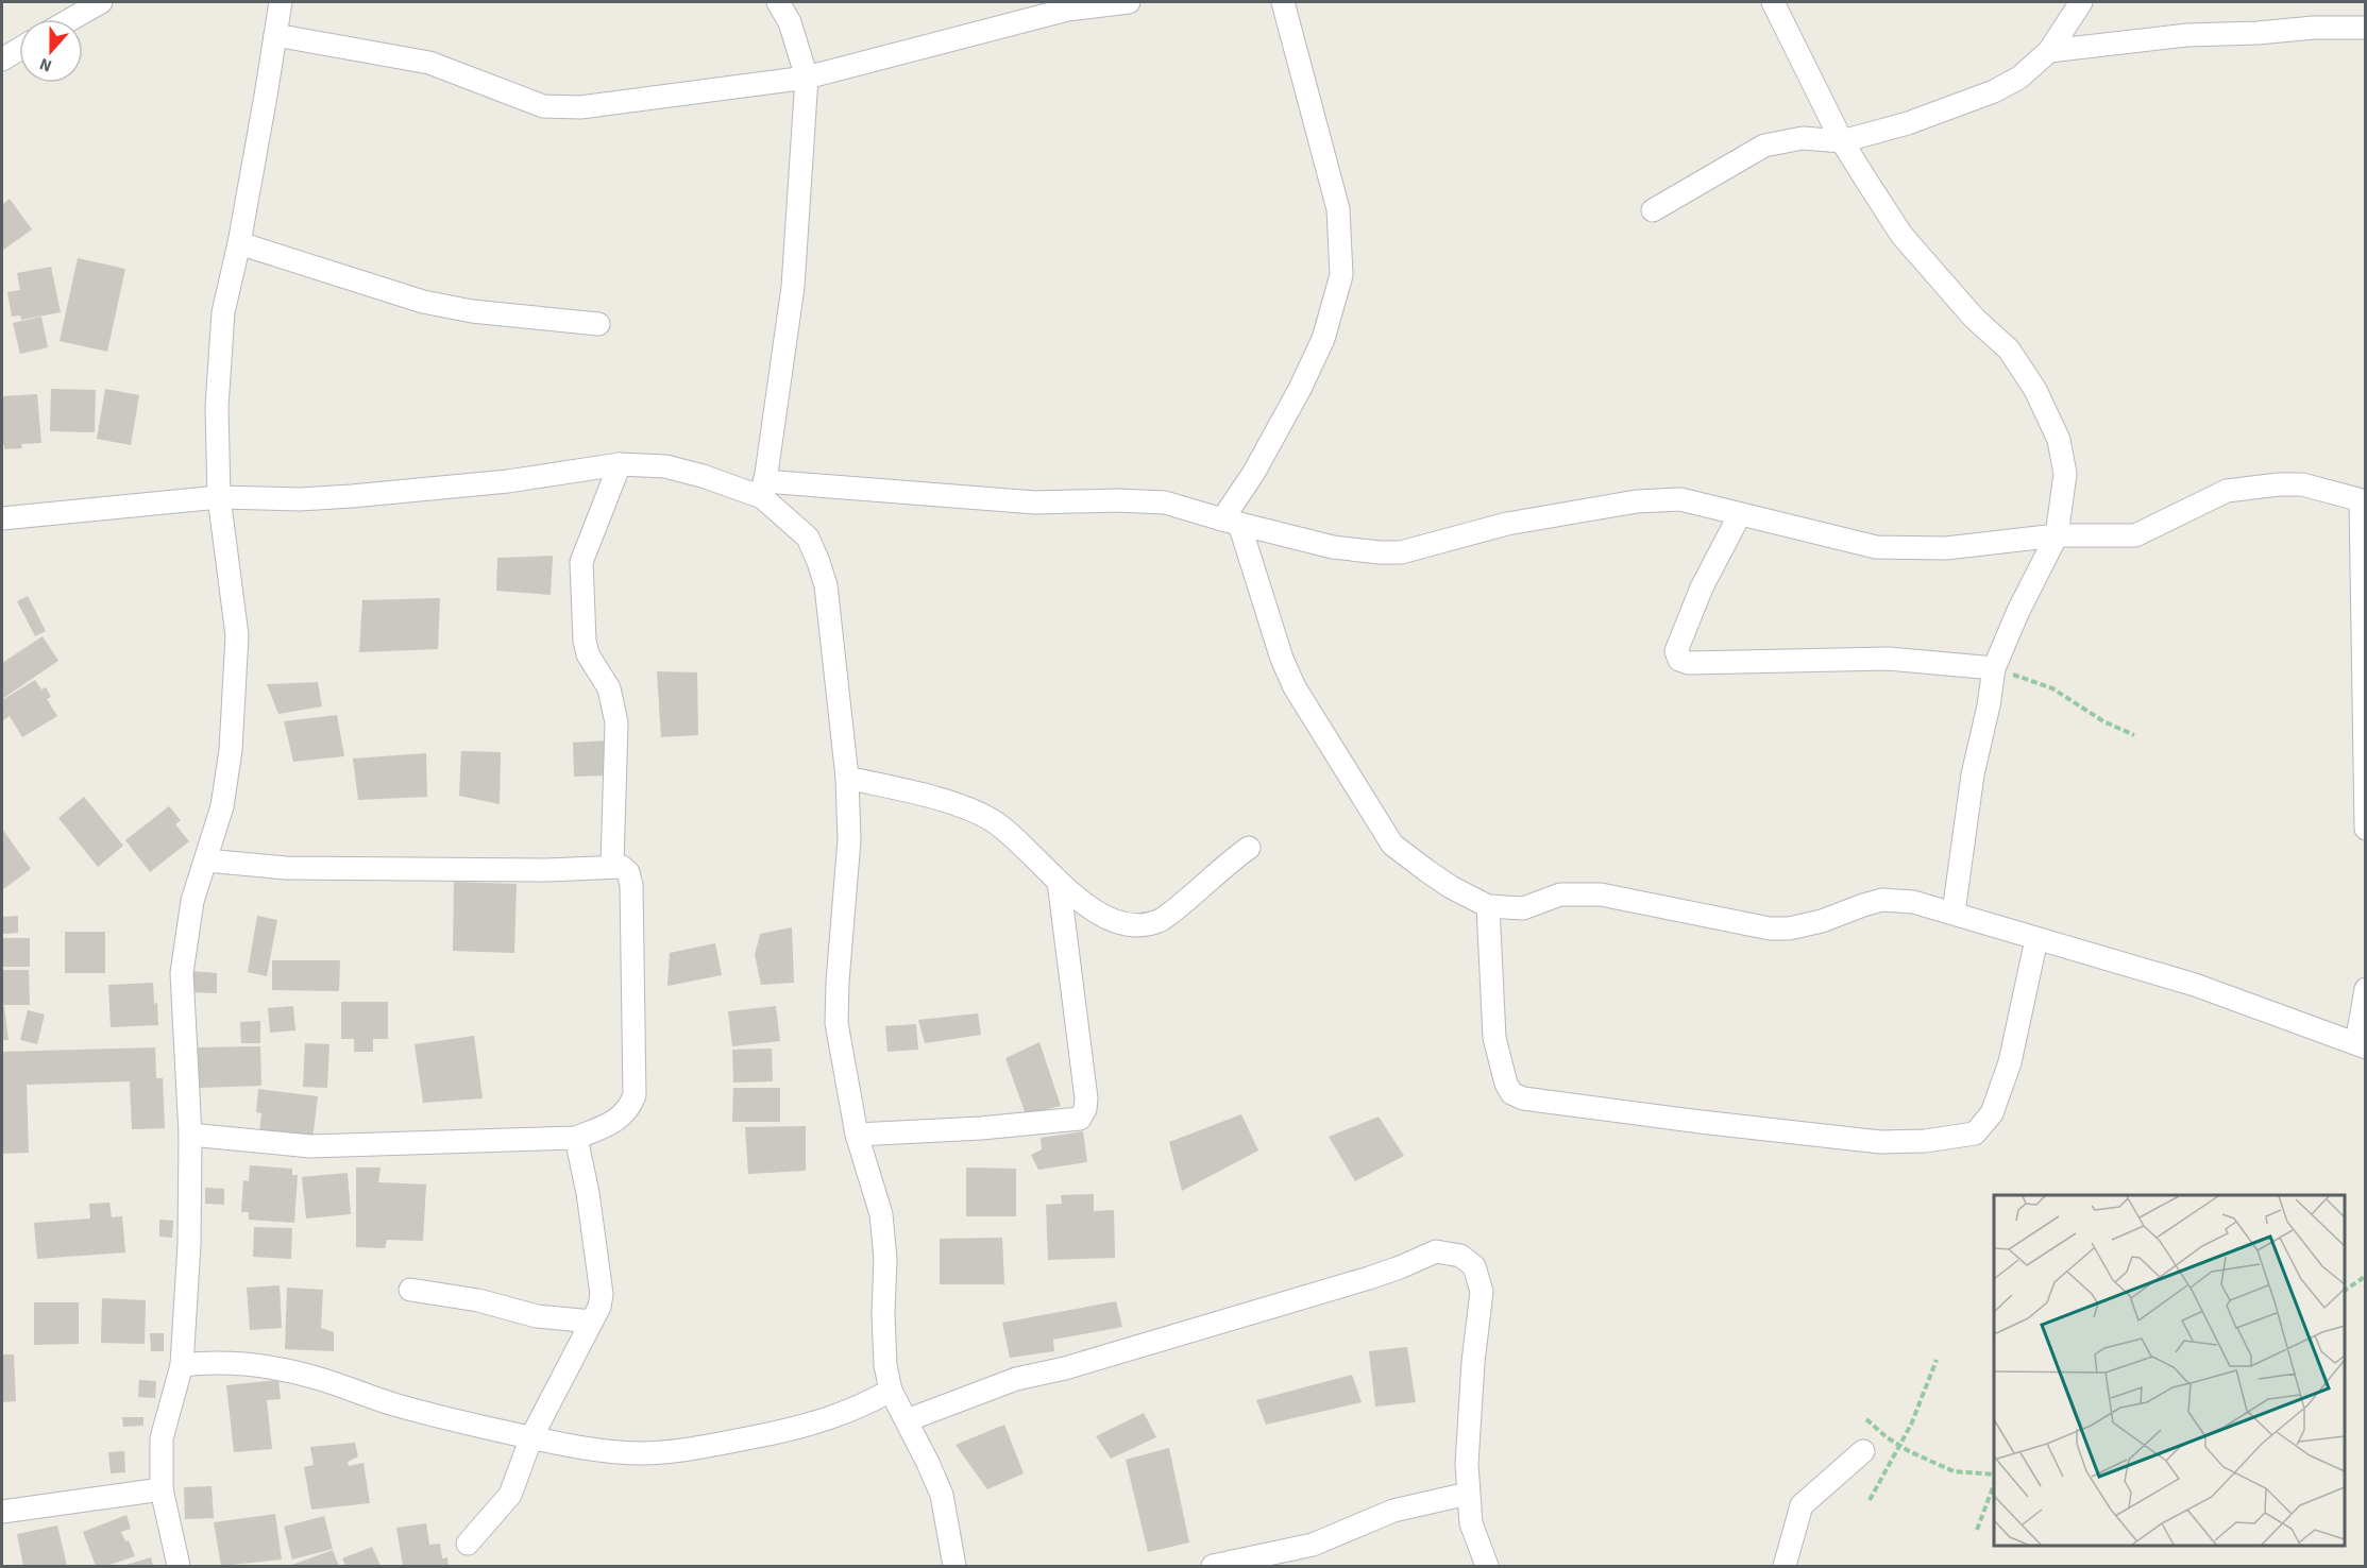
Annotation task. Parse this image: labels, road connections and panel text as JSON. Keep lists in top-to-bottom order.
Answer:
{
  "north": "bottom"
}
